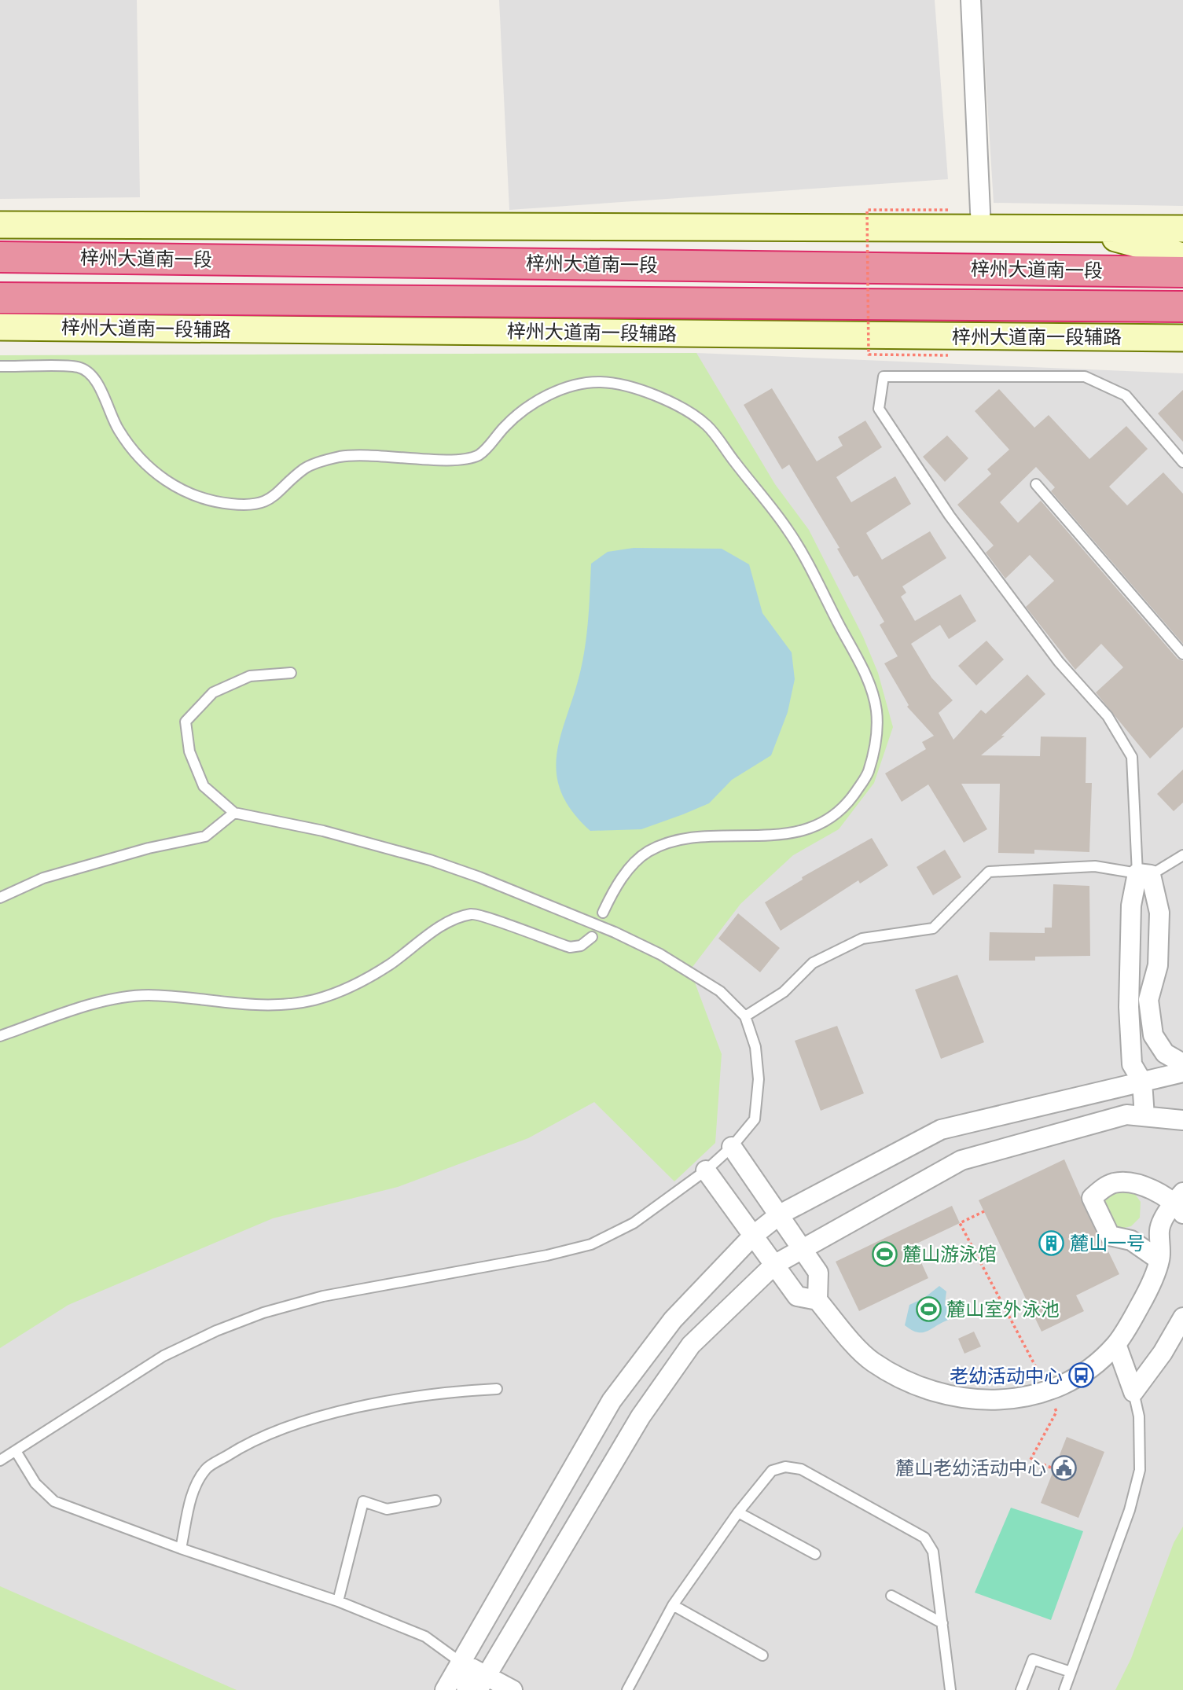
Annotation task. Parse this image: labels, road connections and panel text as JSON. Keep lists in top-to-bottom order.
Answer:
{
  "streets": {
    "highway": ["梓州大道南一段"],
    "main road": ["梓州大道南一段辅路"]
  },
  "places": {
    "building": ["麓山一号"],
    "sports": ["麓山游泳馆", "麓山室外泳池"],
    "bus stop": ["老幼活动中心"],
    "public building": ["麓山老幼活动中心"]
  }
}
